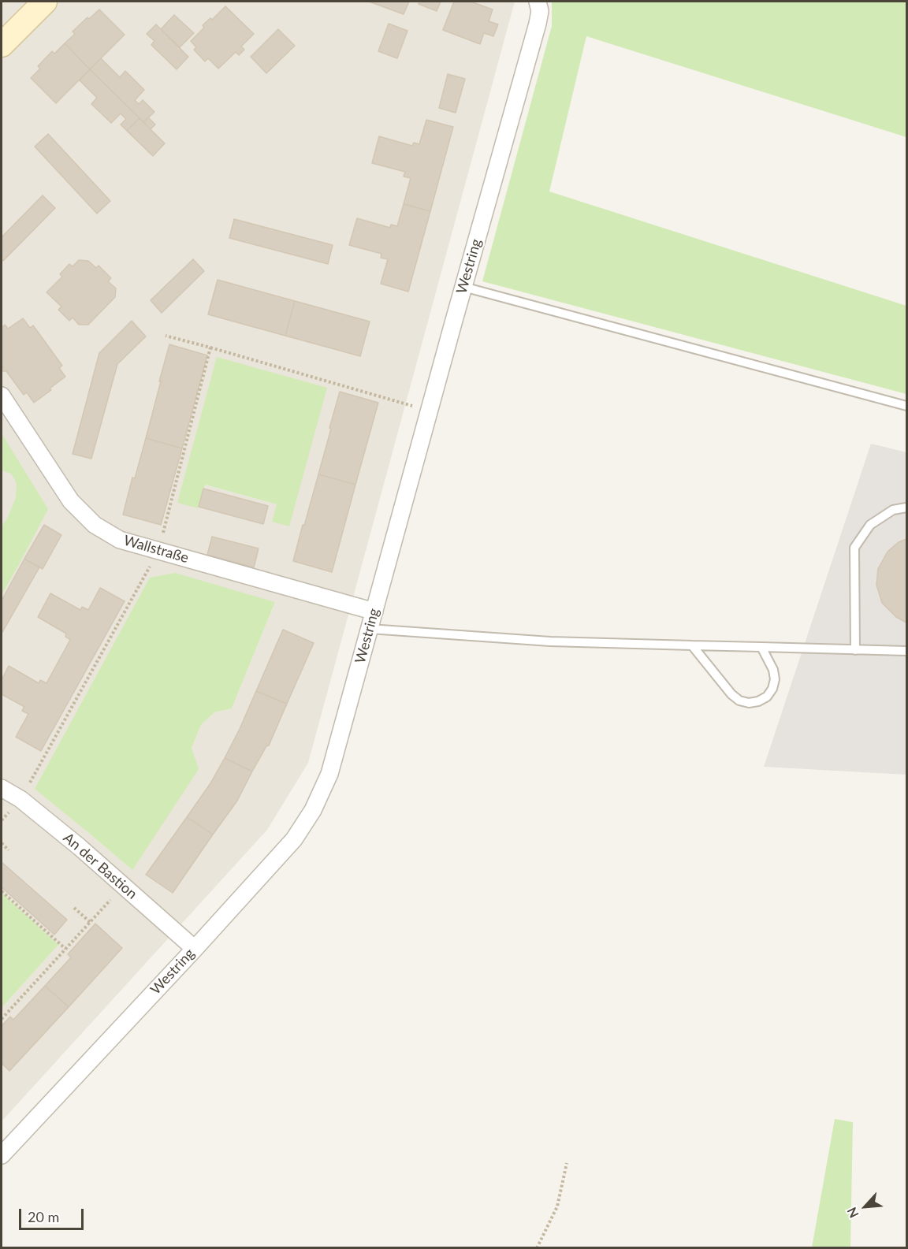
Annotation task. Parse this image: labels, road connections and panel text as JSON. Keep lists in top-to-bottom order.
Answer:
{
  "streets": {
    "street": ["Westring", "Wallstraße", "An der Bastion"]
  },
  "crossings": [
    ["Westring", "Wallstraße"],
    ["Westring", "An der Bastion"]
  ],
  "scale_bar": "20 m",
  "north": "bottom left"
}
